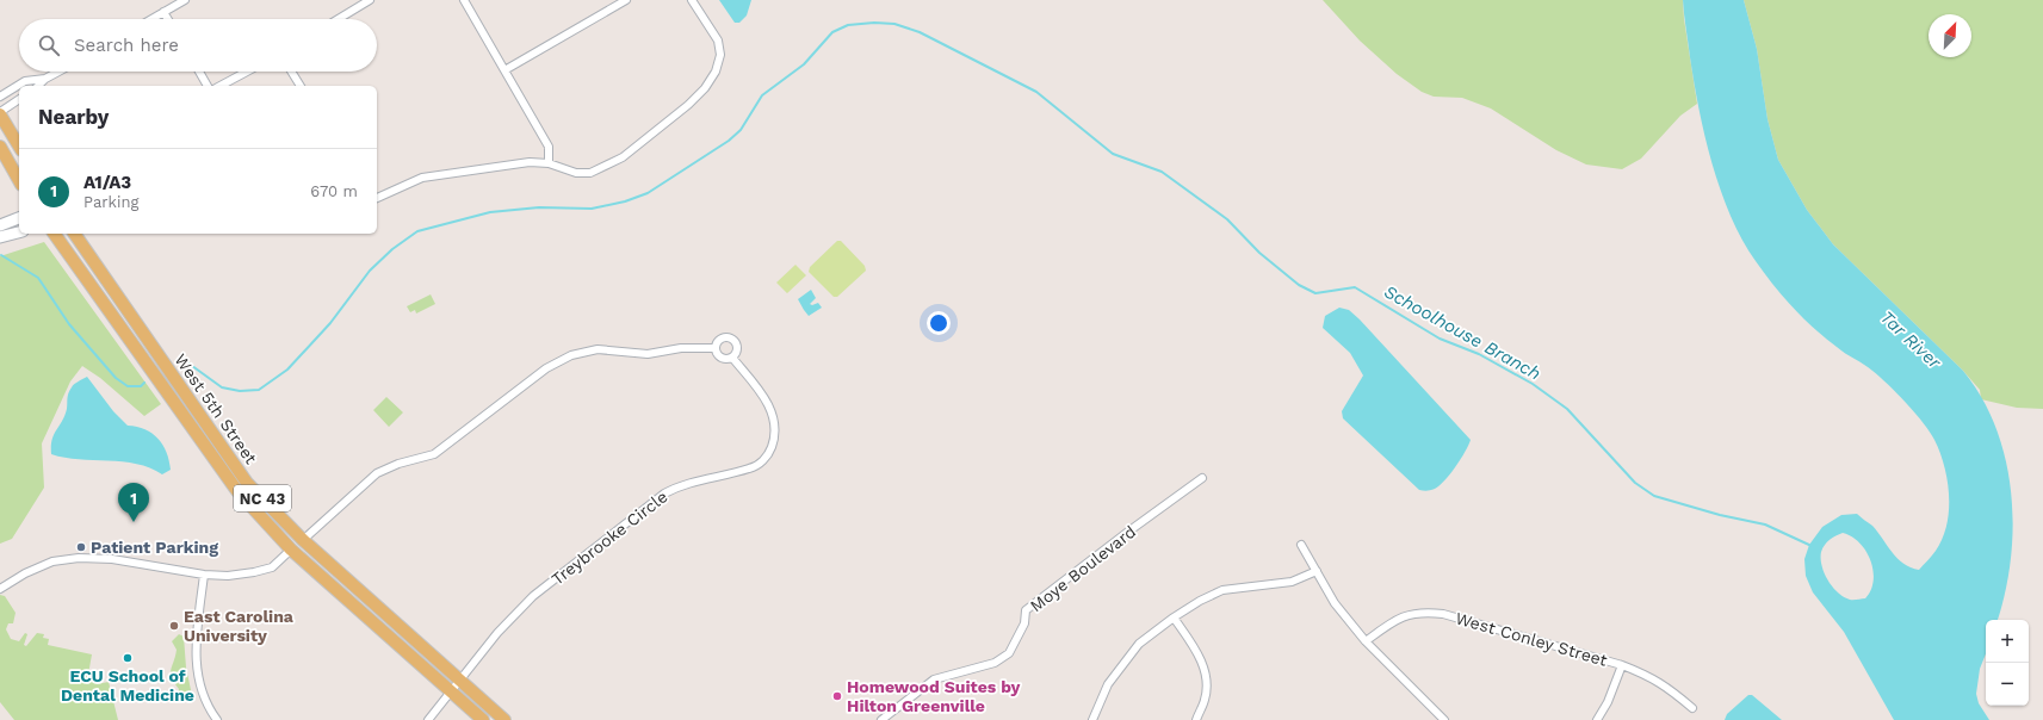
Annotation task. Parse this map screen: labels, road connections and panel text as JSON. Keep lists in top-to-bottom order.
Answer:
{
  "streets": {
    "main road": ["West 5th Street", "NC 43"],
    "street": ["Treybrooke Circle", "Moye Boulevard", "West Conley Street"]
  },
  "crossings": [
    ["West 5th Street", "Treybrooke Circle"]
  ],
  "water": ["Schoolhouse Branch", "Tar River"],
  "places": [
    "Patient Parking",
    "East Carolina University",
    "ECU School of Dental Medicine",
    "Homewood Suites by Hilton Greenville"
  ],
  "north": "top right",
  "page": {
    "search": "Search here",
    "heading": "Nearby",
    "list": [
      {
        "mark": "1",
        "name": "A1/A3",
        "note": "Parking",
        "value": "670 m"
      }
    ],
    "pins": "1",
    "map_buttons": ["+", "−"]
  }
}
